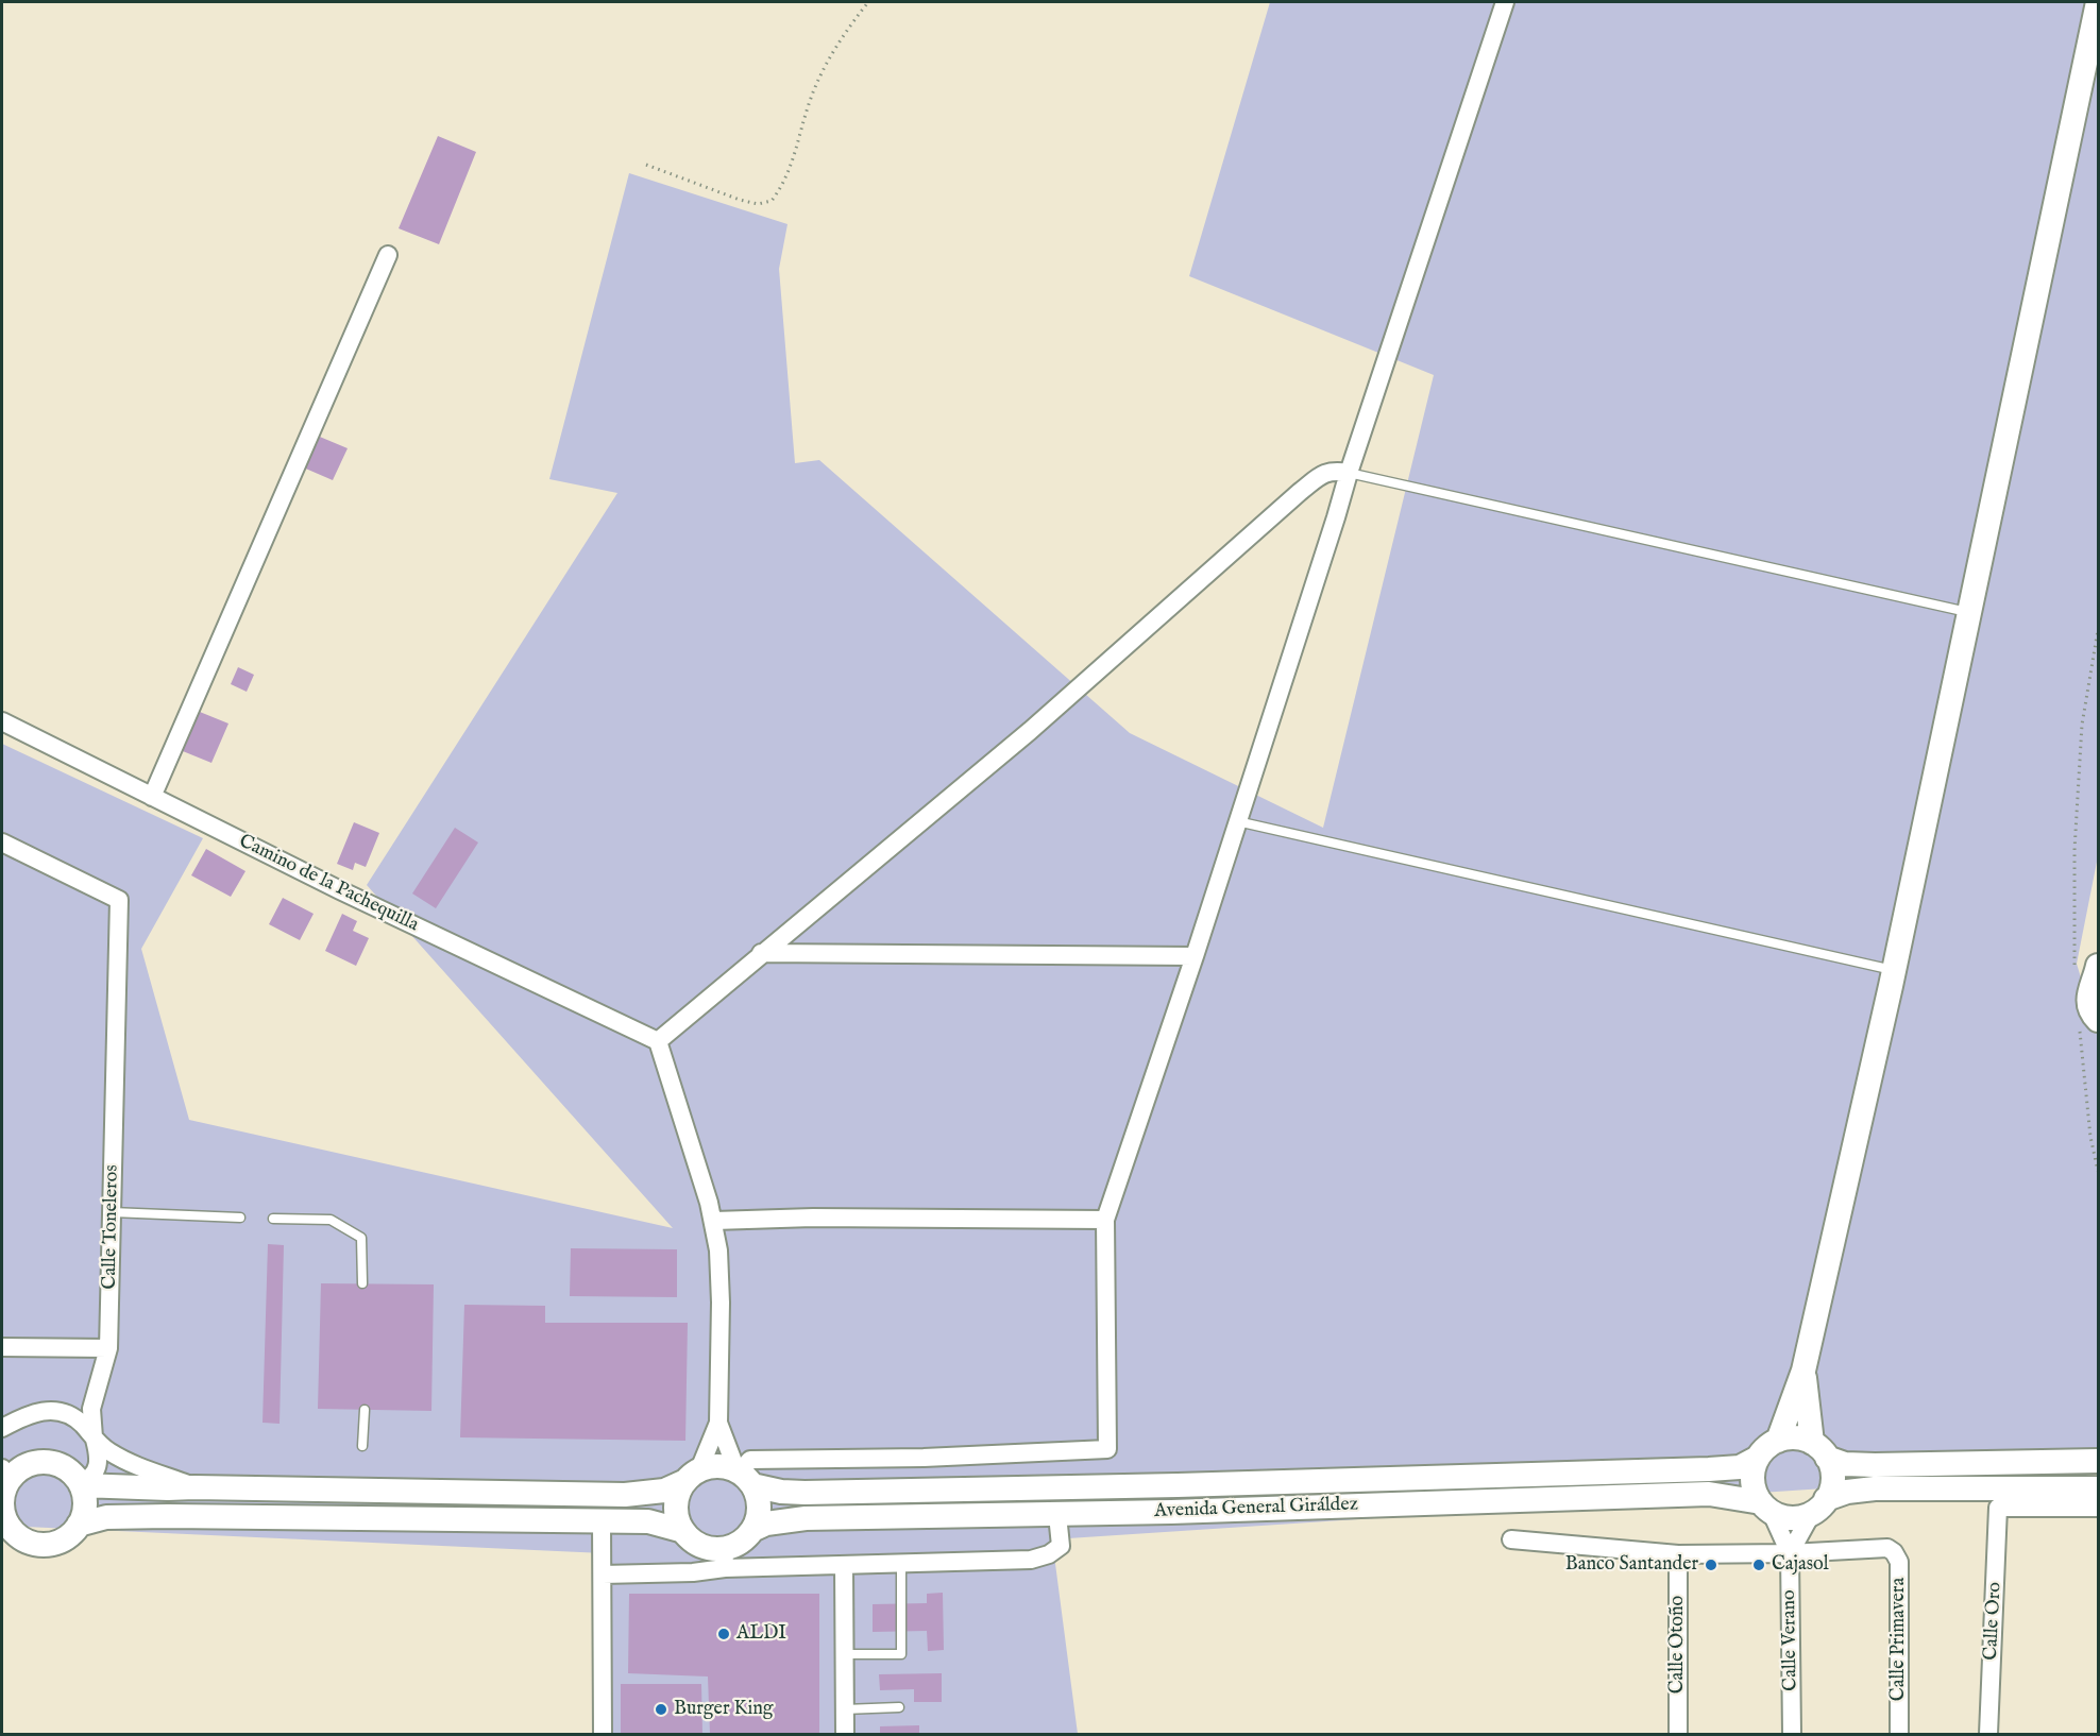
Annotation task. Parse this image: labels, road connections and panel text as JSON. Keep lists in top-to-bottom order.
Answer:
{
  "streets": {
    "main road": ["Avenida General Giráldez"],
    "street": [
      "Camino de la Pachequilla",
      "Calle Toneleros",
      "Calle Oro",
      "Calle Primavera",
      "Calle Verano",
      "Calle Otoño"
    ]
  },
  "crossings": [
    ["Avenida General Giráldez", "Calle Verano"],
    ["Calle Primavera", "Calle Verano"]
  ],
  "places": [
    "Banco Santander",
    "Cajasol",
    "ALDI",
    "Burger King"
  ]
}
